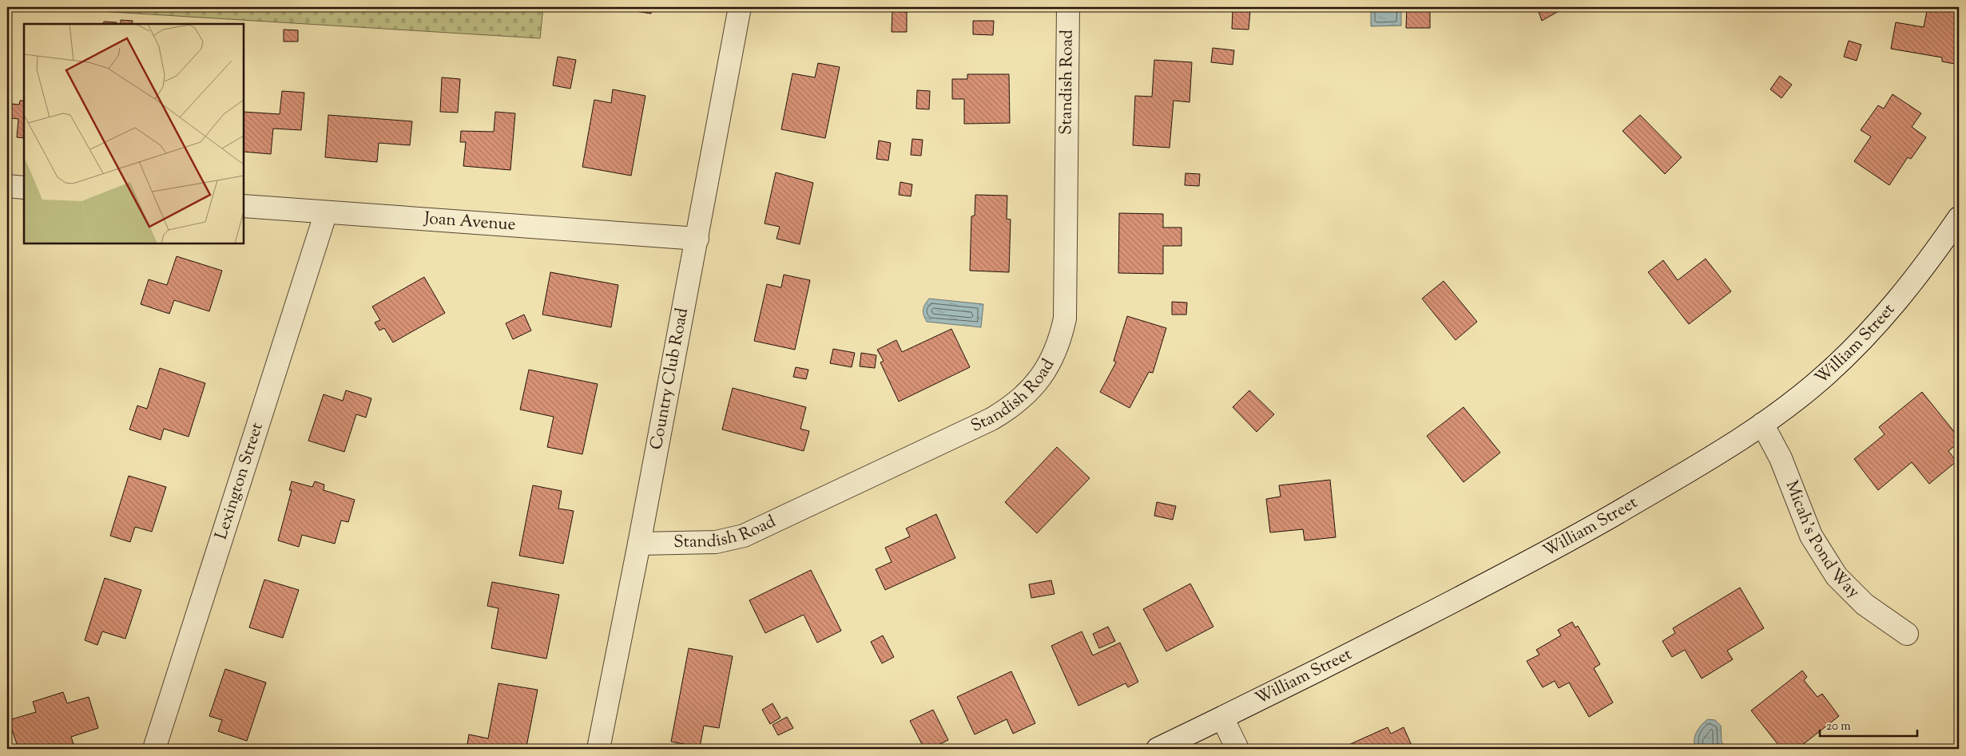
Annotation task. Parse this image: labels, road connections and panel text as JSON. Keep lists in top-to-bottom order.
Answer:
{
  "streets": {
    "street": [
      "Standish Road",
      "Joan Avenue",
      "William Street",
      "Country Club Road",
      "Lexington Street",
      "Micah's Pond Way"
    ]
  },
  "crossings": [
    ["Standish Road", "Country Club Road"],
    ["Joan Avenue", "Country Club Road"],
    ["Joan Avenue", "Lexington Street"],
    ["William Street", "Micah's Pond Way"]
  ],
  "scale_bar": "20 m"
}
